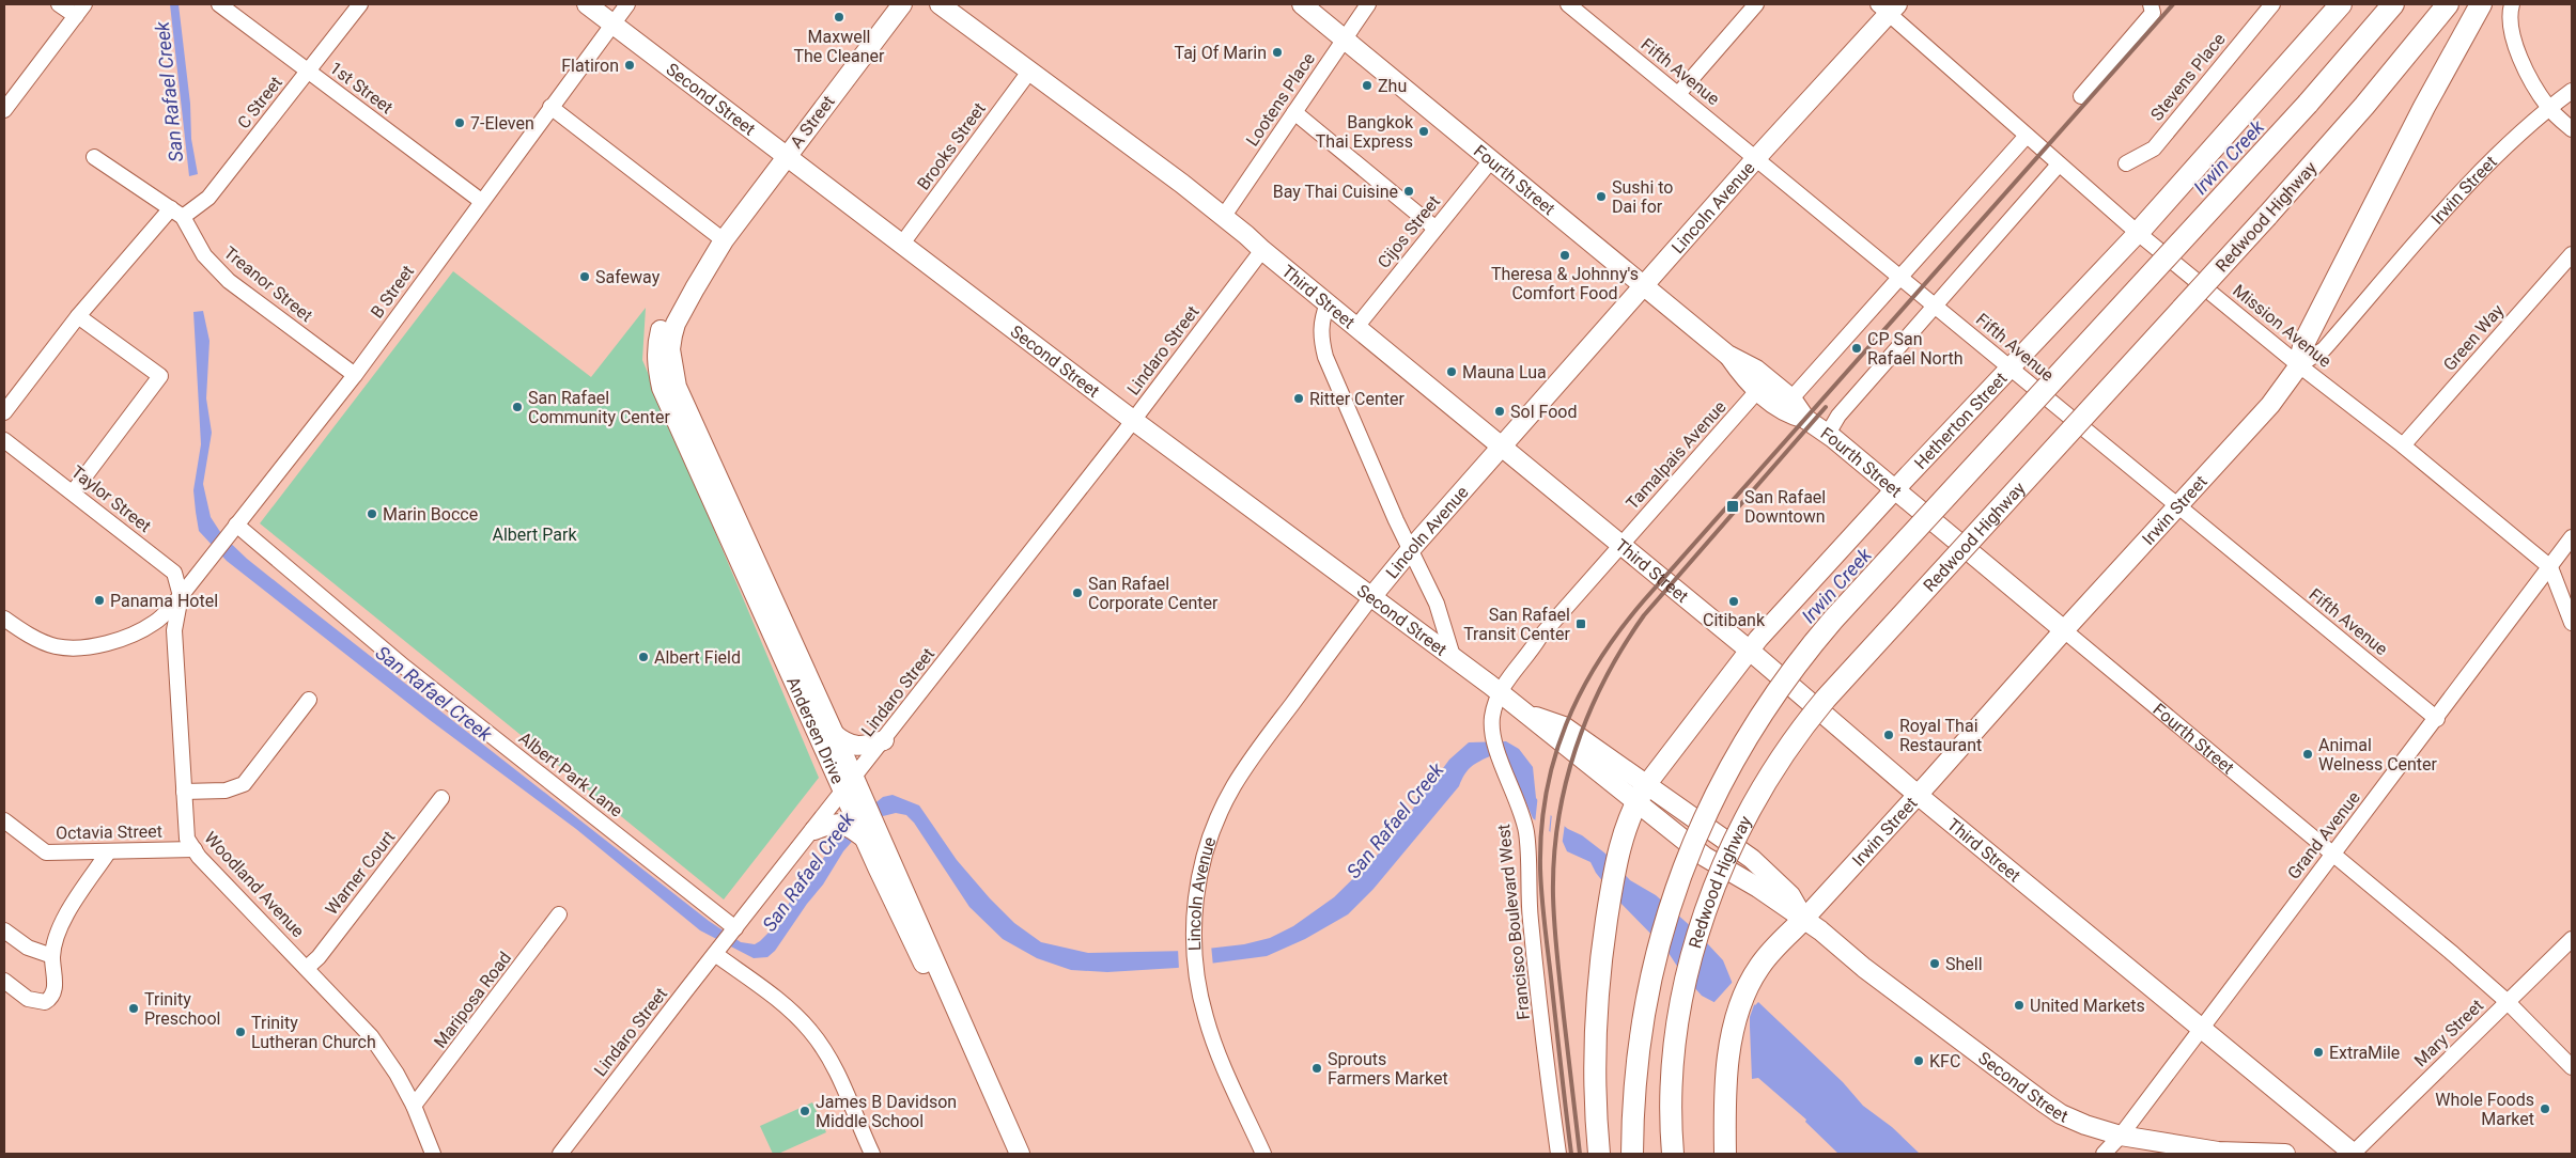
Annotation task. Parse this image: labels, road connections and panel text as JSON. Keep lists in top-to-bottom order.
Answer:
{
  "streets": {
    "highway": ["Redwood Highway"],
    "main road": [
      "Second Street",
      "A Street",
      "Fourth Street",
      "Irwin Street",
      "Lincoln Avenue",
      "Third Street",
      "Hetherton Street",
      "Andersen Drive"
    ],
    "street": [
      "Fifth Avenue",
      "Stevens Place",
      "1st Street",
      "Lootens Place",
      "C Street",
      "Brooks Street",
      "Cijos Street",
      "Treanor Street",
      "B Street",
      "Mission Avenue",
      "Green Way",
      "Lindaro Street",
      "Tamalpais Avenue",
      "Taylor Street",
      "Albert Park Lane",
      "Octavia Street",
      "Grand Avenue",
      "Warner Court",
      "Woodland Avenue",
      "Francisco Boulevard West",
      "Mariposa Road",
      "Mary Street"
    ]
  },
  "crossings": [
    ["Fifth Avenue", "Irwin Street"],
    ["Fifth Avenue", "Lincoln Avenue"],
    ["Fifth Avenue", "Hetherton Street"],
    ["Fifth Avenue", "Grand Avenue"],
    ["1st Street", "C Street"],
    ["1st Street", "B Street"],
    ["Second Street", "A Street"],
    ["Second Street", "Brooks Street"],
    ["Second Street", "Irwin Street"],
    ["Second Street", "Lincoln Avenue"],
    ["Second Street", "B Street"],
    ["Second Street", "Lindaro Street"],
    ["Second Street", "Hetherton Street"],
    ["Second Street", "Tamalpais Avenue"],
    ["Second Street", "Grand Avenue"],
    ["Second Street", "Francisco Boulevard West"],
    ["Lootens Place", "Fourth Street"],
    ["Lootens Place", "Third Street"],
    ["C Street", "Treanor Street"],
    ["A Street", "Andersen Drive"],
    ["Brooks Street", "Third Street"],
    ["Fourth Street", "Irwin Street"],
    ["Fourth Street", "Lincoln Avenue"],
    ["Fourth Street", "Cijos Street"],
    ["Fourth Street", "Hetherton Street"],
    ["Fourth Street", "Tamalpais Avenue"],
    ["Fourth Street", "Grand Avenue"],
    ["Fourth Street", "Mary Street"],
    ["Irwin Street", "Third Street"],
    ["Irwin Street", "Mission Avenue"],
    ["Lincoln Avenue", "Third Street"],
    ["Lincoln Avenue", "Mission Avenue"],
    ["Cijos Street", "Third Street"],
    ["Treanor Street", "B Street"],
    ["B Street", "Taylor Street"],
    ["B Street", "Albert Park Lane"],
    ["B Street", "Woodland Avenue"],
    ["Third Street", "Lindaro Street"],
    ["Third Street", "Hetherton Street"],
    ["Third Street", "Tamalpais Avenue"],
    ["Third Street", "Grand Avenue"],
    ["Third Street", "Mary Street"],
    ["Mission Avenue", "Green Way"],
    ["Mission Avenue", "Hetherton Street"],
    ["Mission Avenue", "Grand Avenue"],
    ["Lindaro Street", "Andersen Drive"],
    ["Lindaro Street", "Albert Park Lane"],
    ["Tamalpais Avenue", "Francisco Boulevard West"],
    ["Taylor Street", "Woodland Avenue"],
    ["Octavia Street", "Woodland Avenue"],
    ["Warner Court", "Woodland Avenue"],
    ["Woodland Avenue", "Mariposa Road"]
  ],
  "water": ["San Rafael Creek", "Irwin Creek"],
  "parks": ["Albert Park"],
  "places": {
    "other": [
      "Maxwell The Cleaner",
      "Taj Of Marin",
      "Flatiron",
      "Zhu",
      "7-Eleven",
      "Bangkok Thai Express",
      "Bay Thai Cuisine",
      "Sushi to Dai for",
      "Theresa & Johnny's Comfort Food",
      "Safeway",
      "CP San Rafael North",
      "Mauna Lua",
      "Ritter Center",
      "San Rafael Community Center",
      "Sol Food",
      "Marin Bocce",
      "San Rafael Corporate Center",
      "Panama Hotel",
      "Citibank",
      "Albert Field",
      "Royal Thai Restaurant",
      "Animal Welness Center",
      "Shell",
      "United Markets",
      "Trinity Preschool",
      "Trinity Lutheran Church",
      "ExtraMile",
      "KFC",
      "Sprouts Farmers Market",
      "Whole Foods Market",
      "James B Davidson Middle School"
    ],
    "transit": ["San Rafael Downtown", "San Rafael Transit Center"]
  }
}
